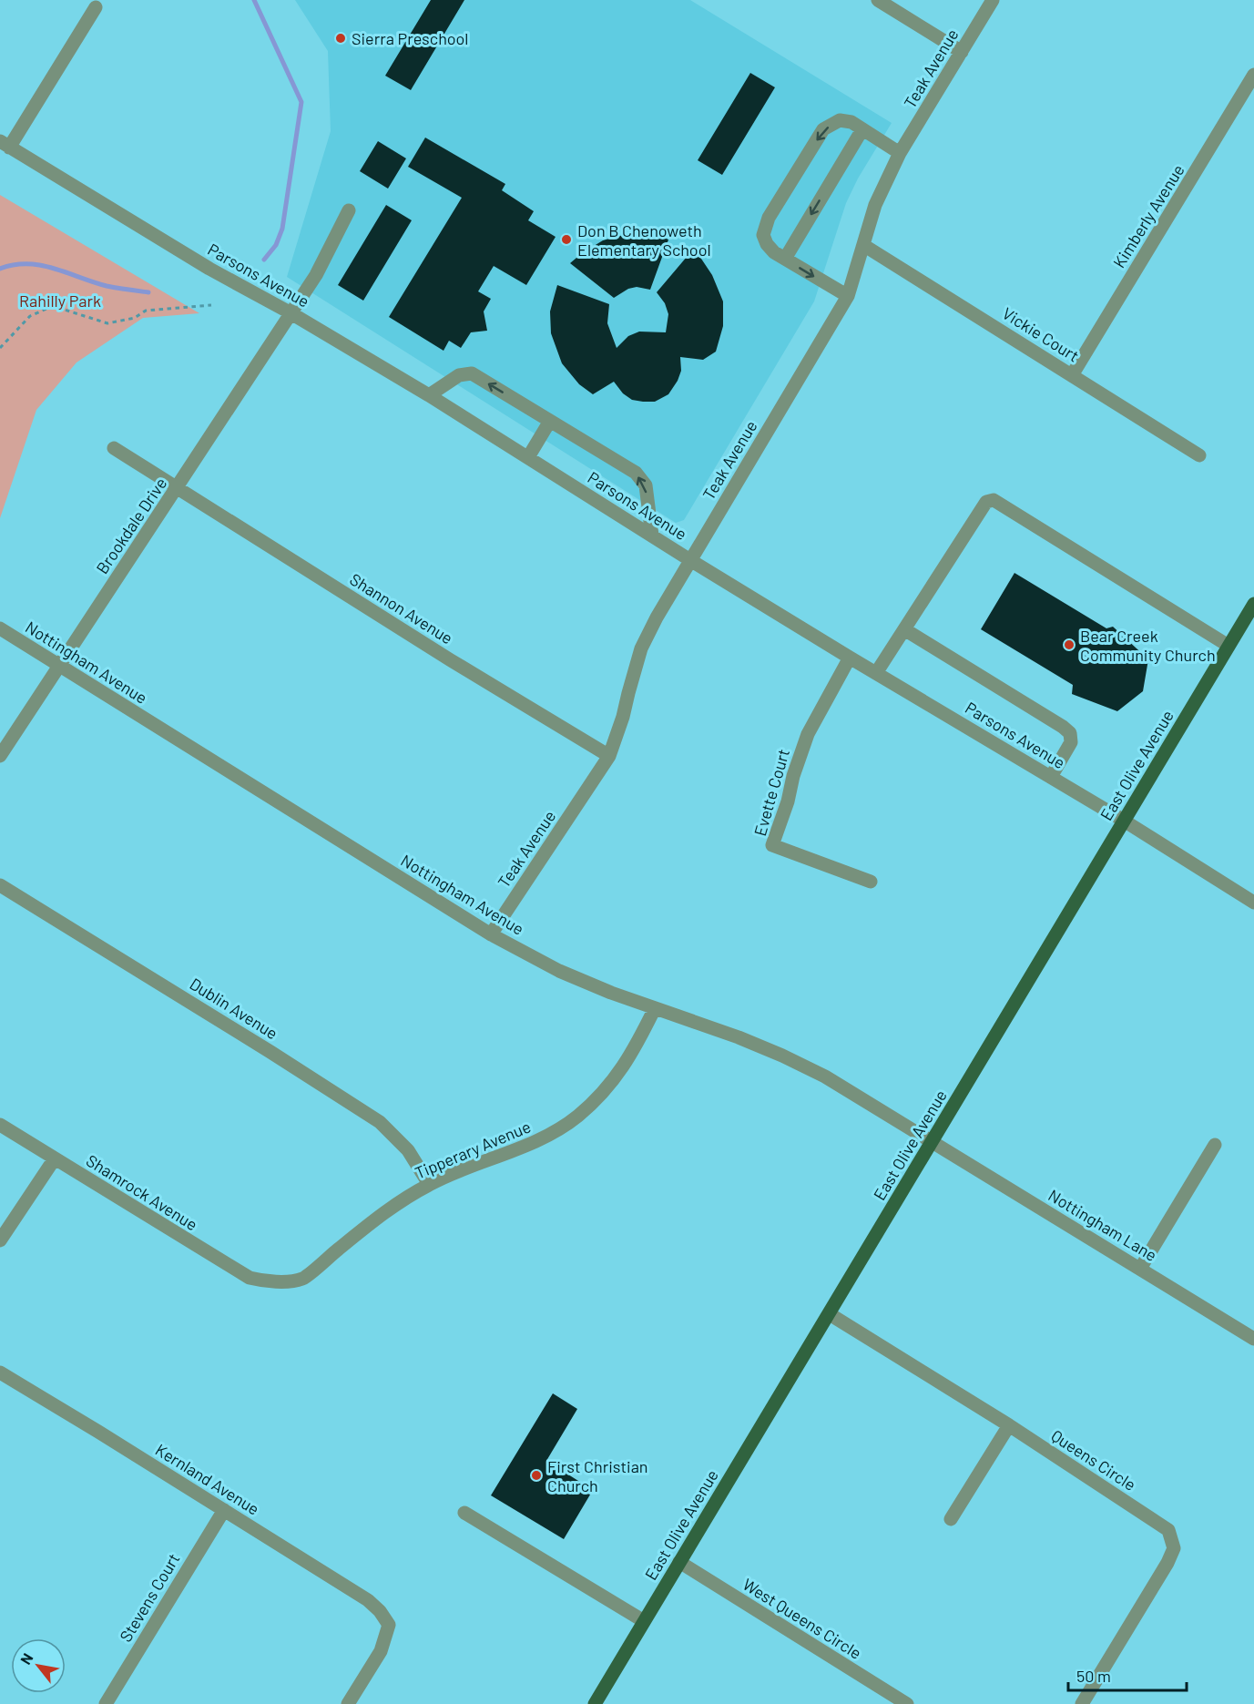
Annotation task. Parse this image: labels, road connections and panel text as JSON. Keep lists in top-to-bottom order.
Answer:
{
  "streets": {
    "main road": ["East Olive Avenue"],
    "street": [
      "Teak Avenue",
      "Kimberly Avenue",
      "Parsons Avenue",
      "Vickie Court",
      "Brookdale Drive",
      "Shannon Avenue",
      "Nottingham Avenue",
      "Evette Court",
      "Dublin Avenue",
      "Tipperary Avenue",
      "Shamrock Avenue",
      "Nottingham Lane",
      "Queens Circle",
      "Kernland Avenue",
      "Stevens Court",
      "West Queens Circle"
    ]
  },
  "crossings": [
    ["Teak Avenue", "Parsons Avenue"],
    ["Teak Avenue", "Vickie Court"],
    ["Teak Avenue", "Shannon Avenue"],
    ["Teak Avenue", "Nottingham Avenue"],
    ["Kimberly Avenue", "Vickie Court"],
    ["Parsons Avenue", "Brookdale Drive"],
    ["Parsons Avenue", "East Olive Avenue"],
    ["Parsons Avenue", "Evette Court"],
    ["Brookdale Drive", "Shannon Avenue"],
    ["Brookdale Drive", "Nottingham Avenue"],
    ["Nottingham Avenue", "East Olive Avenue"],
    ["Nottingham Avenue", "Tipperary Avenue"],
    ["Nottingham Avenue", "Nottingham Lane"],
    ["East Olive Avenue", "Nottingham Lane"],
    ["East Olive Avenue", "Queens Circle"],
    ["East Olive Avenue", "West Queens Circle"],
    ["Dublin Avenue", "Tipperary Avenue"],
    ["Tipperary Avenue", "Shamrock Avenue"],
    ["Kernland Avenue", "Stevens Court"]
  ],
  "parks": ["Rahilly Park"],
  "places": [
    "Sierra Preschool",
    "Don B Chenoweth Elementary School",
    "Bear Creek Community Church",
    "First Christian Church"
  ],
  "scale_bar": "50 m",
  "north": "top left"
}
